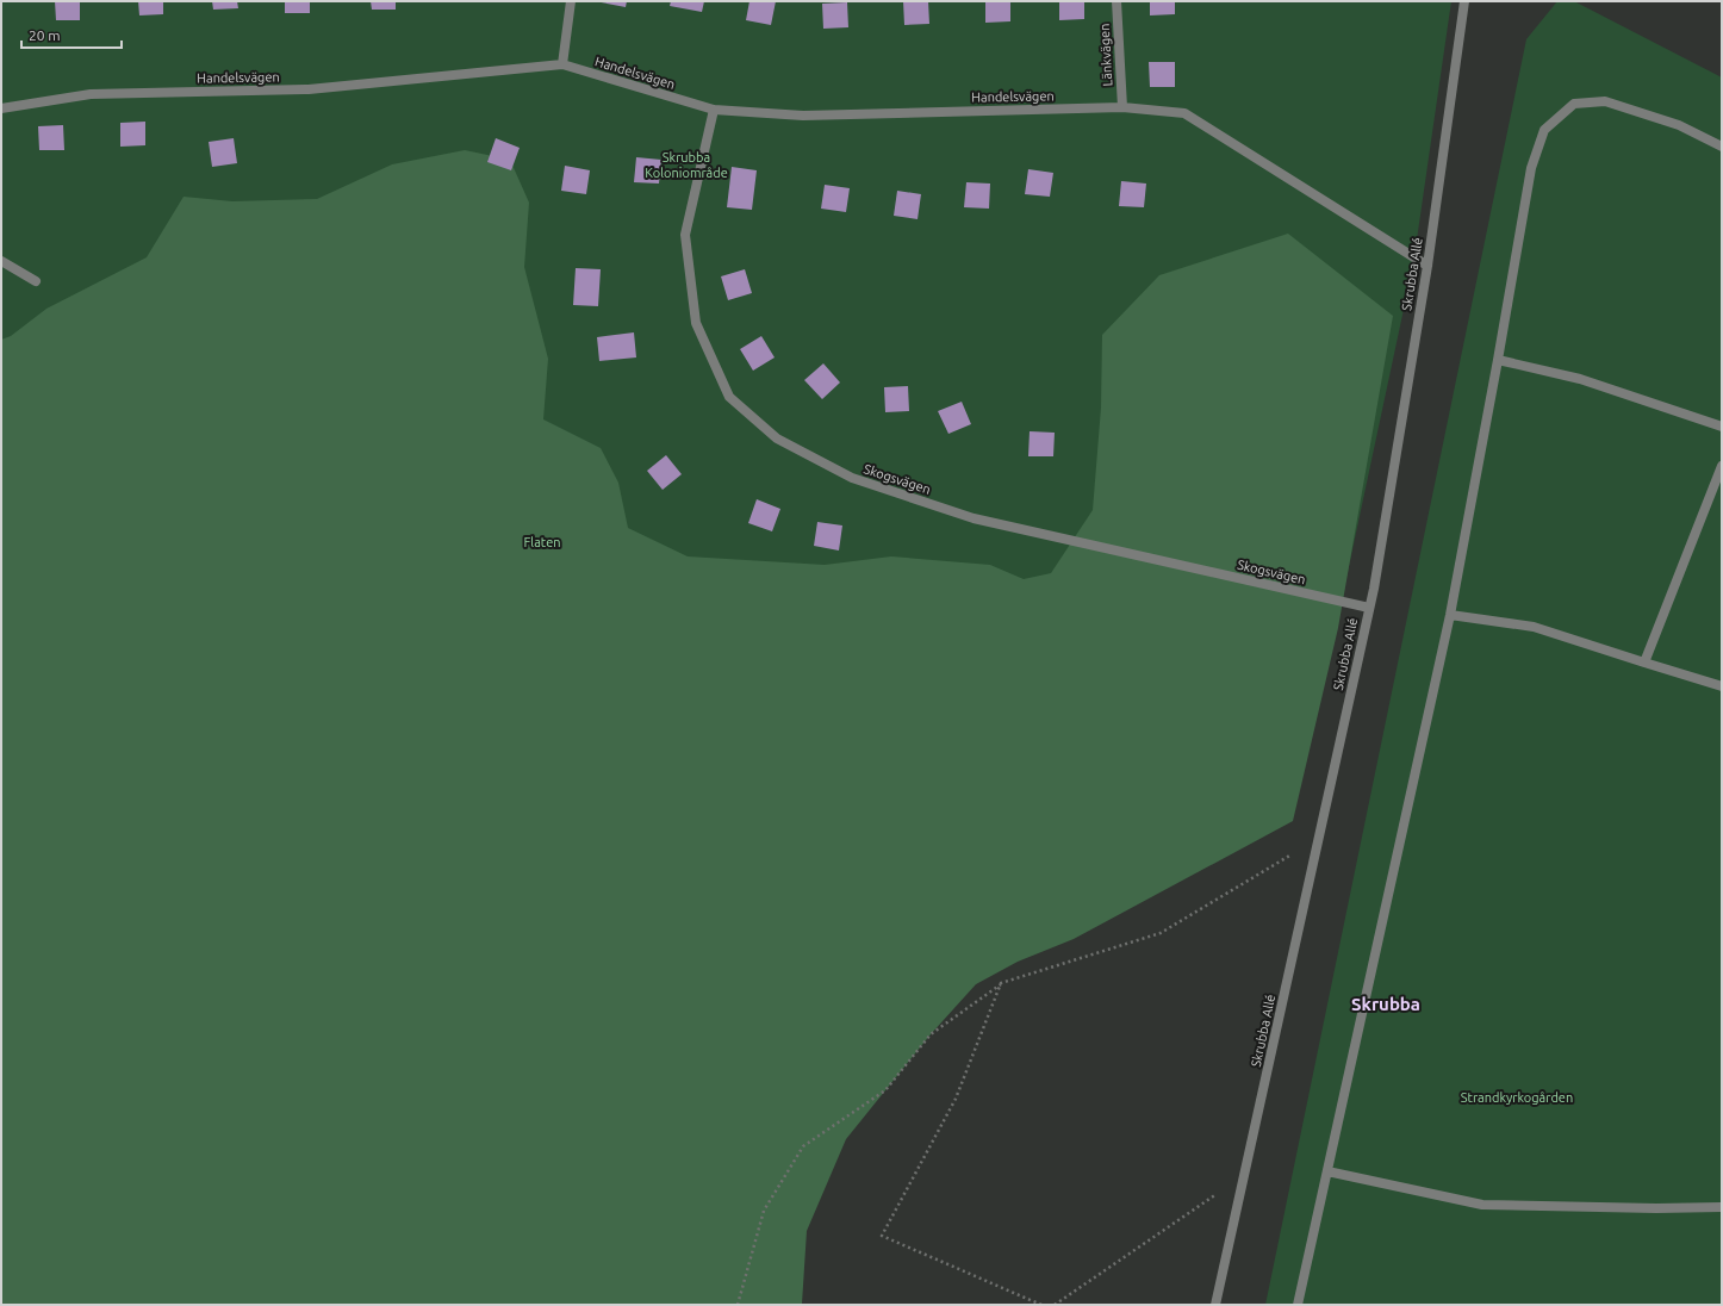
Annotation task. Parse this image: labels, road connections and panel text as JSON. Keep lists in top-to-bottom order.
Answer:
{
  "streets": {
    "street": [
      "Länkvägen",
      "Handelsvägen",
      "Skrubba Allé",
      "Skogsvägen"
    ]
  },
  "crossings": [
    ["Länkvägen", "Handelsvägen"],
    ["Handelsvägen", "Skrubba Allé"],
    ["Handelsvägen", "Skogsvägen"],
    ["Skrubba Allé", "Skogsvägen"]
  ],
  "districts": ["Skrubba"],
  "parks": ["Skrubba Koloniområde", "Flaten", "Strandkyrkogården"],
  "scale_bar": "20 m"
}
